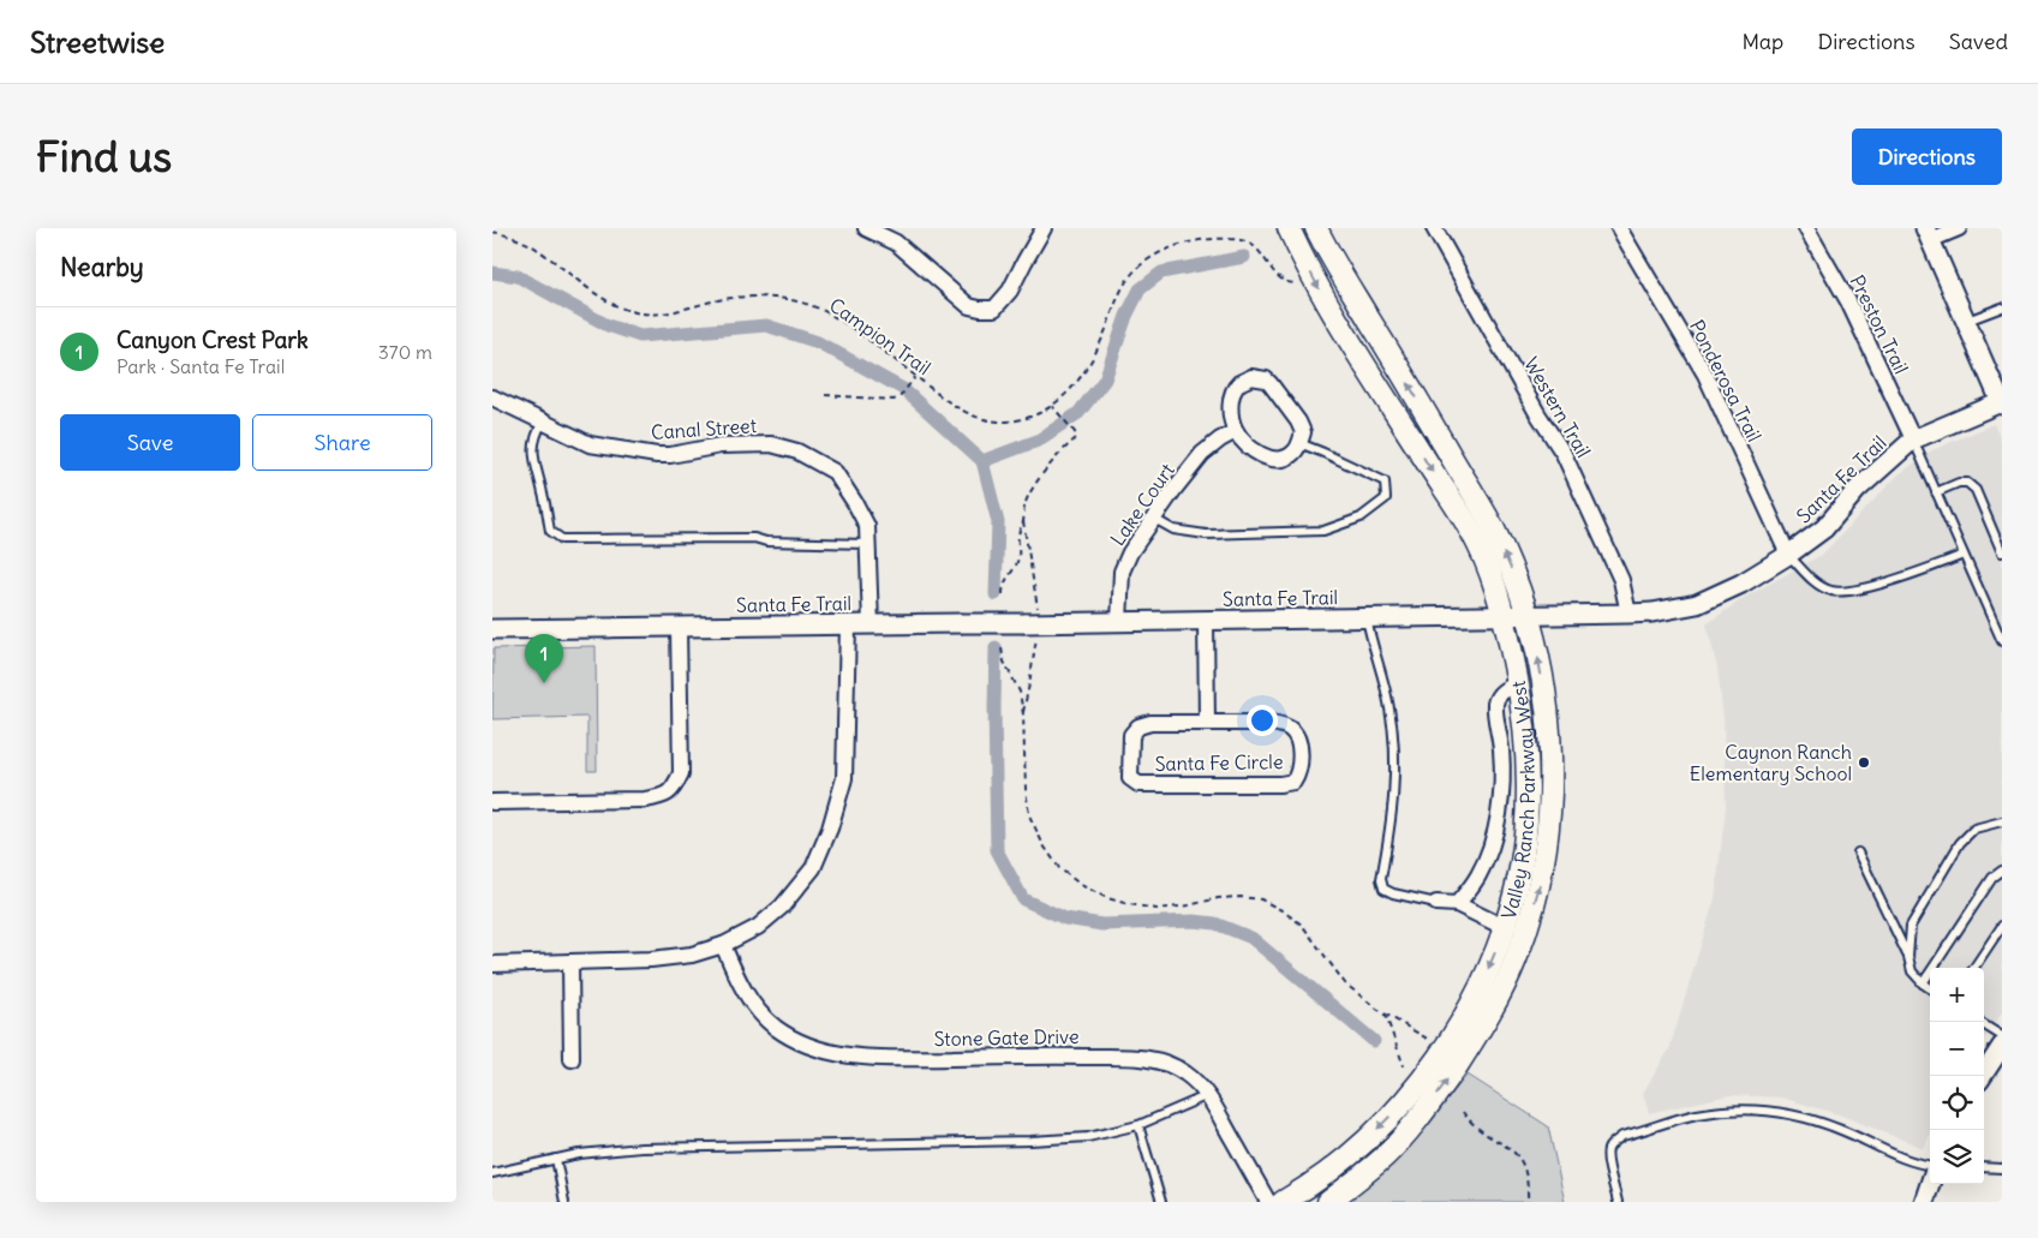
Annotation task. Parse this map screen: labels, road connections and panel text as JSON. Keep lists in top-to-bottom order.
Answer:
{
  "streets": {
    "main road": ["Valley Ranch Parkway West"],
    "street": [
      "Preston Trail",
      "Ponderosa Trail",
      "Western Trail",
      "Canal Street",
      "Santa Fe Trail",
      "Lake Court",
      "Santa Fe Circle",
      "Stone Gate Drive"
    ],
    "path": ["Campion Trail"]
  },
  "crossings": [
    ["Preston Trail", "Santa Fe Trail"],
    ["Ponderosa Trail", "Santa Fe Trail"],
    ["Western Trail", "Santa Fe Trail"],
    ["Canal Street", "Santa Fe Trail"],
    ["Santa Fe Trail", "Lake Court"],
    ["Santa Fe Trail", "Santa Fe Circle"],
    ["Santa Fe Trail", "Valley Ranch Parkway West"]
  ],
  "places": ["Caynon Ranch Elementary School"],
  "page": {
    "header": "Streetwise",
    "nav": ["Map", "Directions", "Saved"],
    "buttons": [
      "Directions",
      ["Save", "Share"]
    ],
    "title": "Find us",
    "heading": "Nearby",
    "list": [
      {
        "mark": "1",
        "name": "Canyon Crest Park",
        "note": "Park · Santa Fe Trail",
        "value": "370 m"
      }
    ],
    "pins": "1",
    "map_buttons": ["+", "−"]
  }
}
